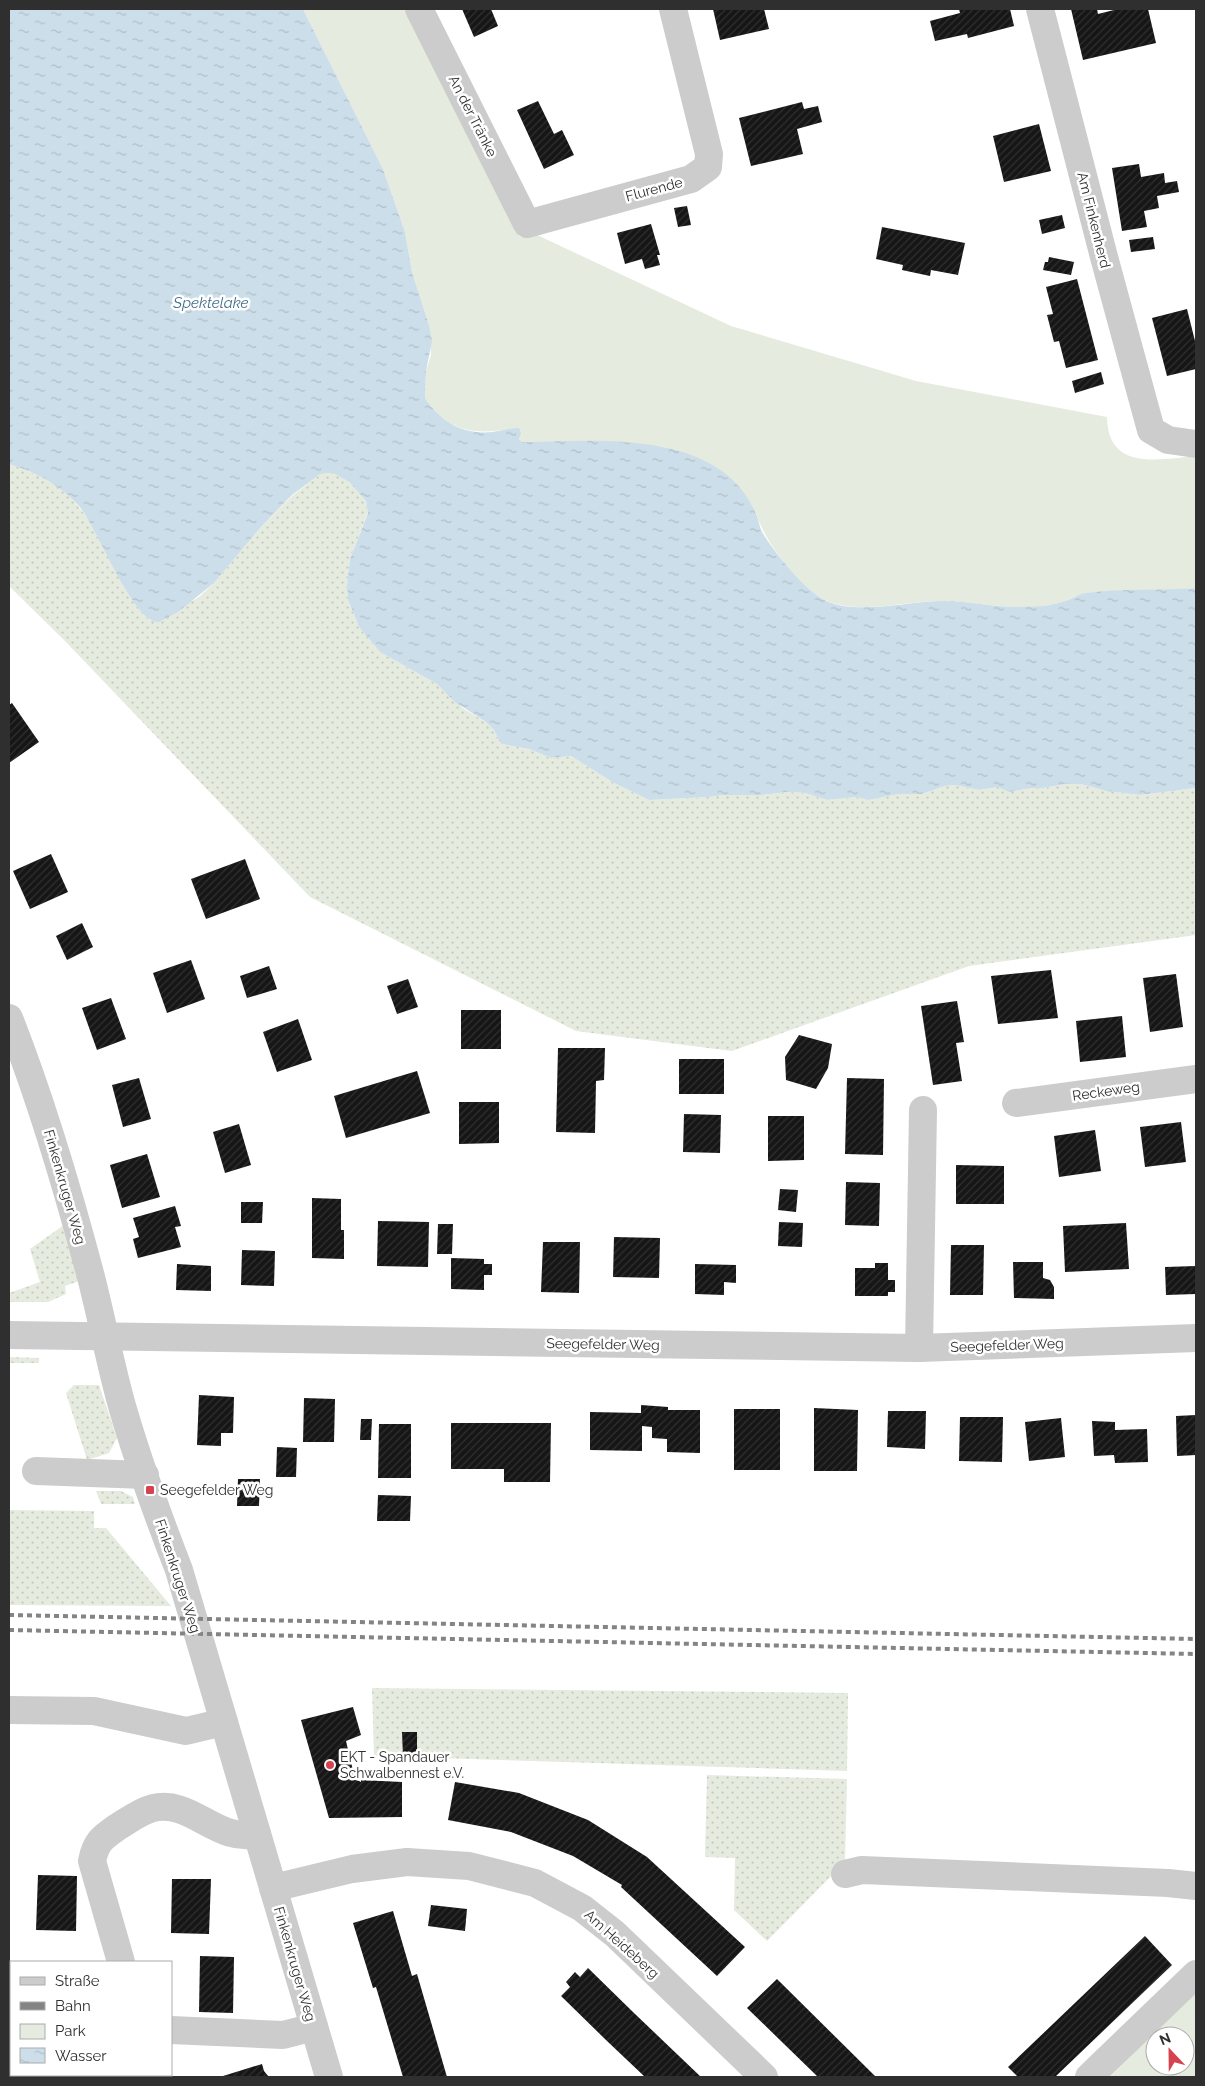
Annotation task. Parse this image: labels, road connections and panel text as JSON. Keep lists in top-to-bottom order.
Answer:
{
  "streets": {
    "street": [
      "An der Tränke",
      "Flurende",
      "Am Finkenherd",
      "Reckeweg",
      "Finkenkruger Weg",
      "Seegefelder Weg",
      "Am Heideberg"
    ]
  },
  "crossings": [
    ["An der Tränke", "Flurende"],
    ["Finkenkruger Weg", "Seegefelder Weg"],
    ["Finkenkruger Weg", "Am Heideberg"]
  ],
  "water": ["Spektelake"],
  "places": {
    "transit": ["Seegefelder Weg"],
    "other": ["EKT - Spandauer Schwalbennest e.V."]
  },
  "legend": [
    "Straße",
    "Bahn",
    "Park",
    "Wasser"
  ],
  "north": "top"
}
